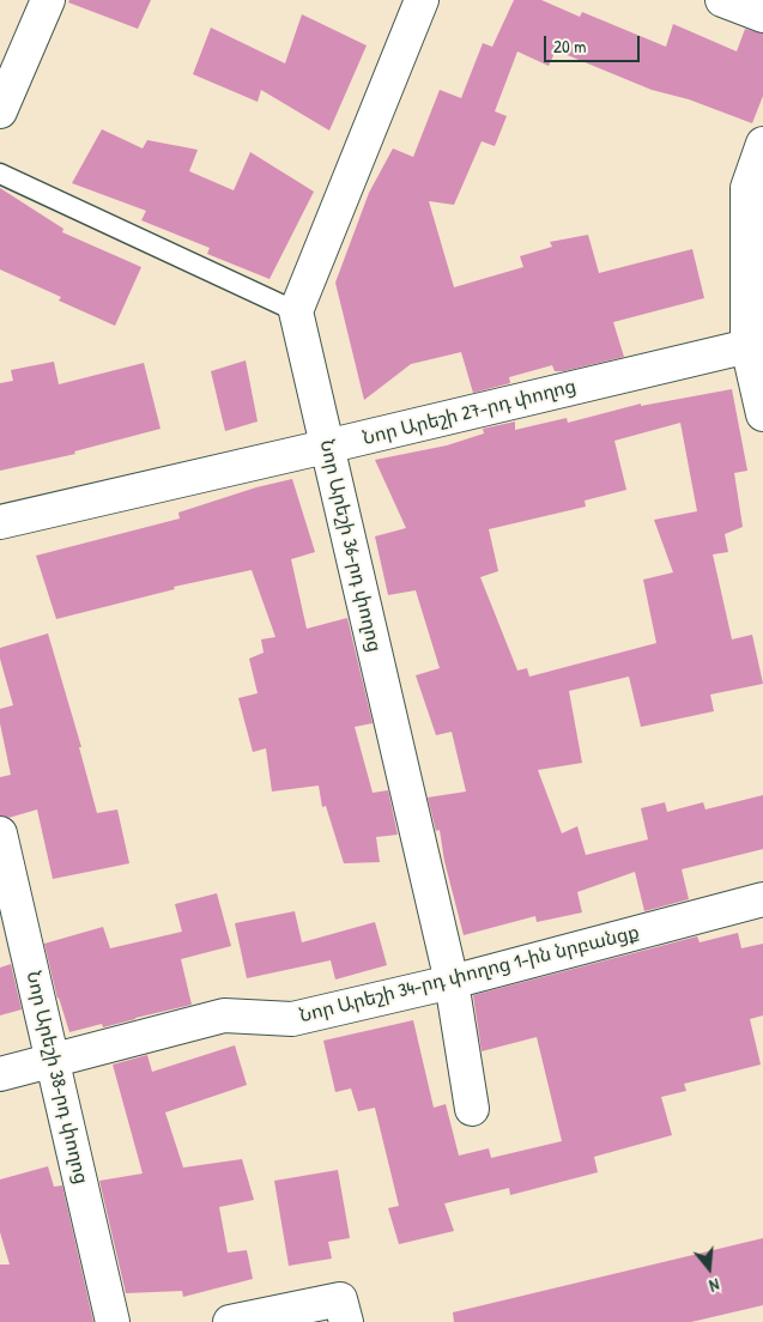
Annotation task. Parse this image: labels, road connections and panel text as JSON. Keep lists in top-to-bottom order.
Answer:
{
  "streets": {
    "street": [
      "Նոր Արեշի 27-րդ փողոց",
      "Նոր Արեշի 36-րդ փողոց",
      "Նոր Արեշի 34-րդ փողոց 1-ին նրբանցք",
      "Նոր Արեշի 38-րդ փողոց"
    ]
  },
  "crossings": [
    ["Նոր Արեշի 27-րդ փողոց", "Նոր Արեշի 36-րդ փողոց"],
    ["Նոր Արեշի 36-րդ փողոց", "Նոր Արեշի 34-րդ փողոց 1-ին նրբանցք"],
    ["Նոր Արեշի 34-րդ փողոց 1-ին նրբանցք", "Նոր Արեշի 38-րդ փողոց"]
  ],
  "scale_bar": "20 m",
  "north": "bottom"
}
